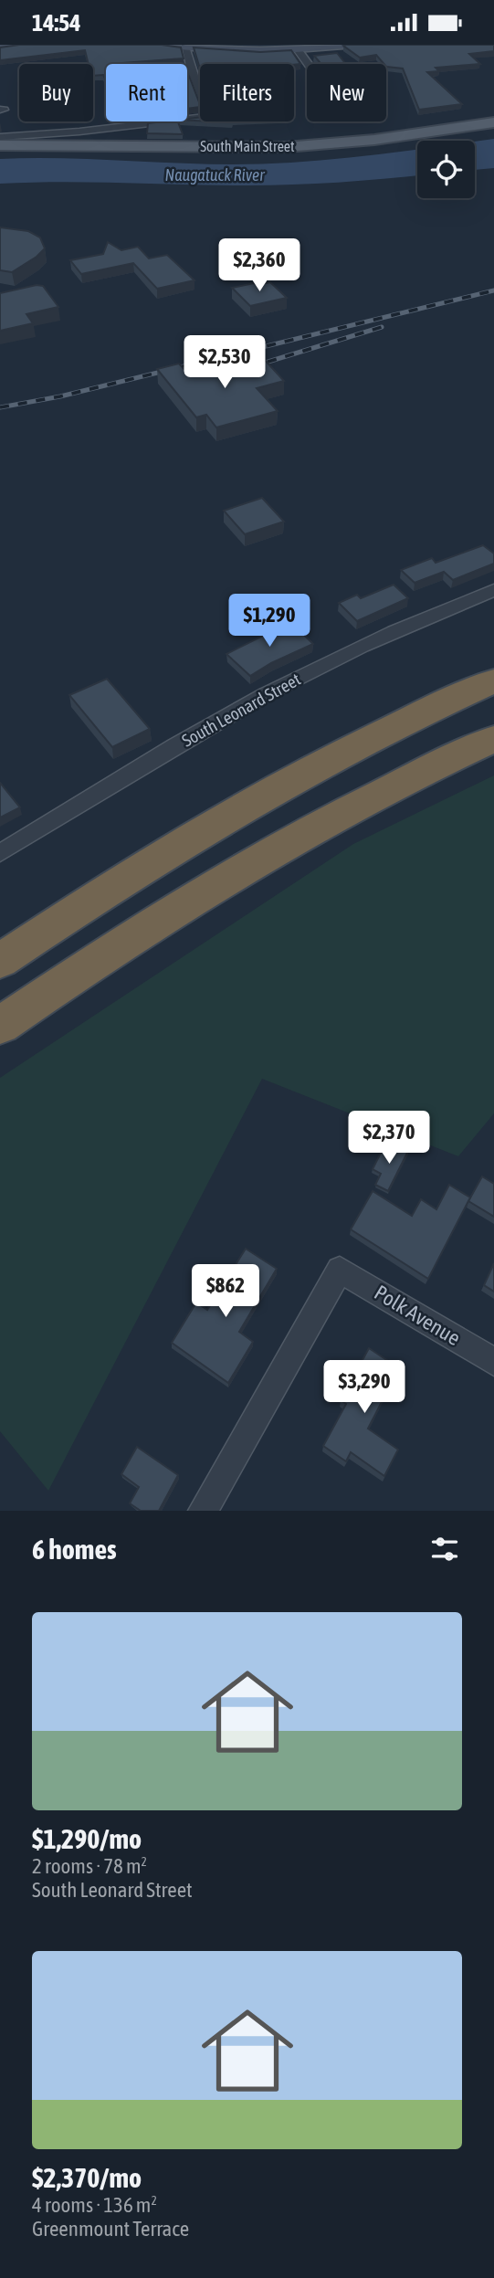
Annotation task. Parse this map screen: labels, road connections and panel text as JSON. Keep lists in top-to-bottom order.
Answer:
{
  "streets": {
    "main road": ["South Main Street"],
    "street": ["South Leonard Street", "Polk Avenue"]
  },
  "water": ["Naugatuck River"],
  "page": {
    "status": "14:54",
    "chip": [
      "Buy",
      "Rent",
      "Filters",
      "New"
    ],
    "price": [
      "$2,360",
      "$2,530",
      "$1,290",
      "$2,370",
      "$862",
      "$3,290"
    ],
    "heading": "6 homes",
    "list": [
      {
        "name": "$1,290/mo",
        "note": "2 rooms · 78 m² · South Leonard Street"
      },
      {
        "name": "$2,370/mo",
        "note": "4 rooms · 136 m² · Greenmount Terrace"
      }
    ]
  }
}
